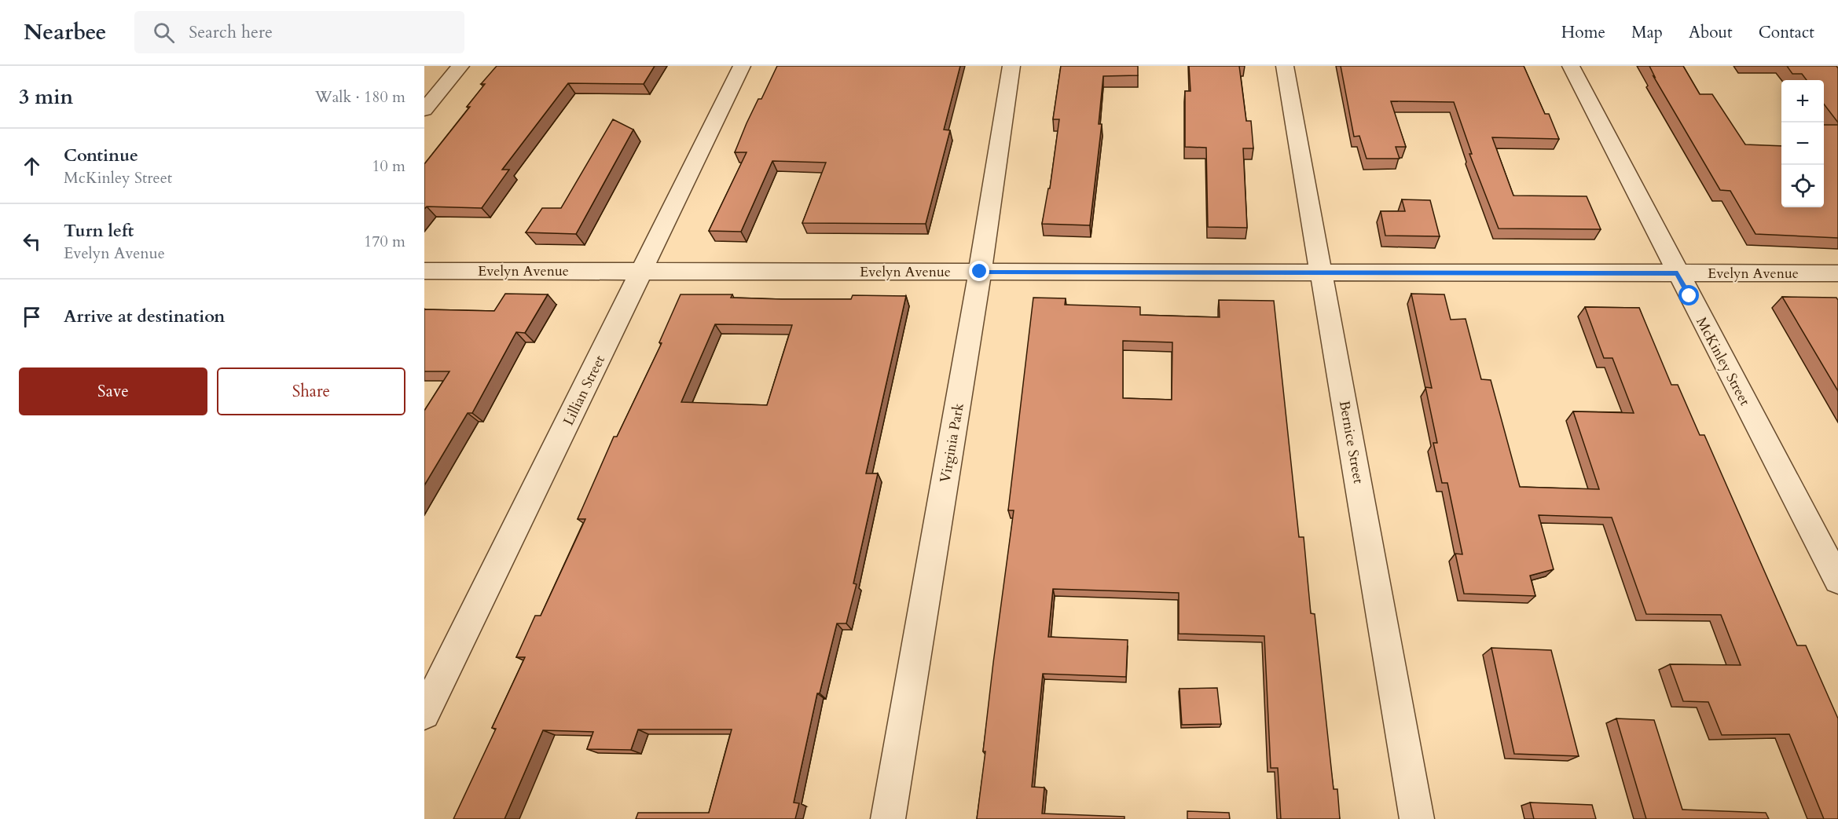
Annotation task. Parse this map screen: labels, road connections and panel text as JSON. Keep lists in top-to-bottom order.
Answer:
{
  "streets": {
    "street": [
      "Evelyn Avenue",
      "McKinley Street",
      "Lillian Street",
      "Bernice Street",
      "Virginia Park"
    ]
  },
  "crossings": [
    ["Evelyn Avenue", "McKinley Street"],
    ["Evelyn Avenue", "Lillian Street"],
    ["Evelyn Avenue", "Bernice Street"],
    ["Evelyn Avenue", "Virginia Park"]
  ],
  "page": {
    "header": "Nearbee",
    "search": "Search here",
    "nav": [
      "Home",
      "Map",
      "About",
      "Contact"
    ],
    "heading": ["3 min", "Walk · 180 m"],
    "map_buttons": ["+", "−"],
    "list": [
      ["Continue", "McKinley Street", "10 m"],
      ["Turn left", "Evelyn Avenue", "170 m"],
      "Arrive at destination"
    ],
    "buttons": ["Save", "Share"]
  }
}
